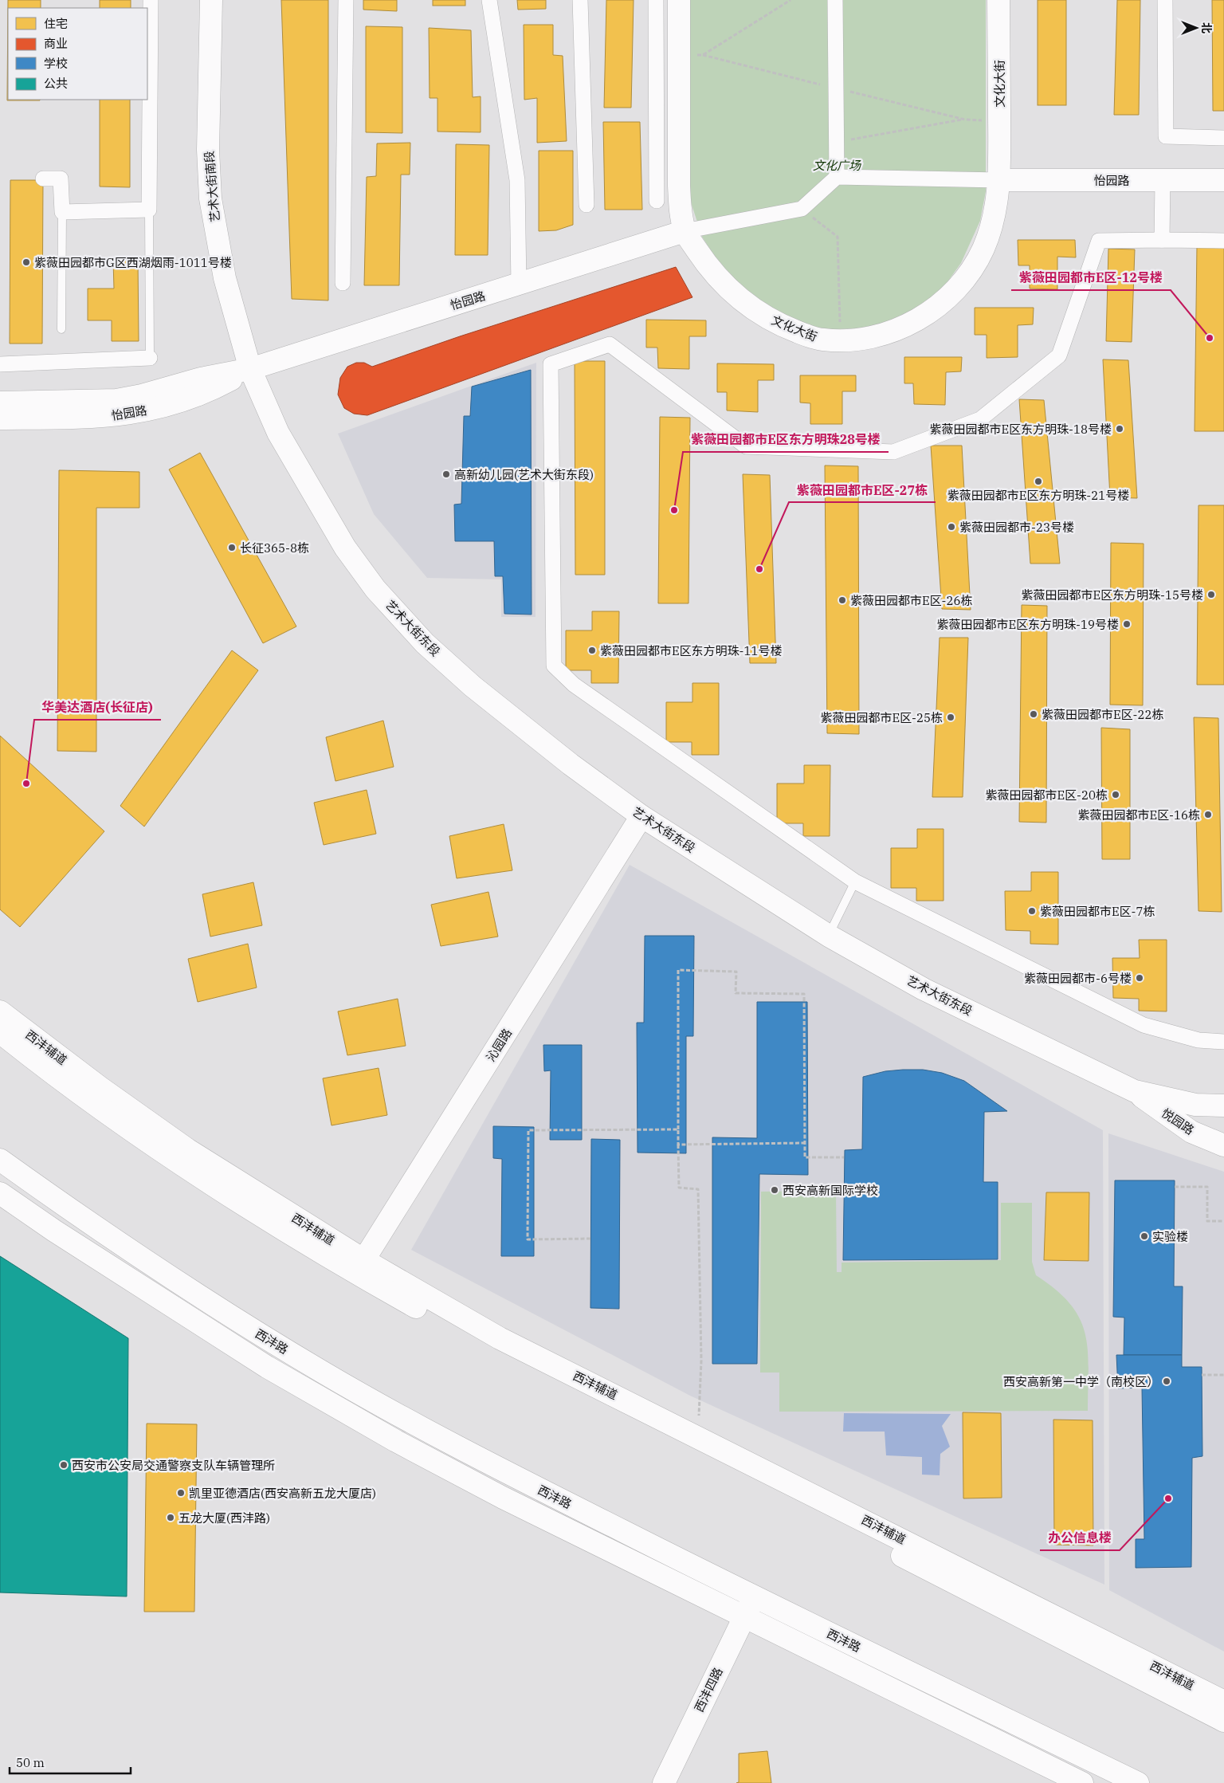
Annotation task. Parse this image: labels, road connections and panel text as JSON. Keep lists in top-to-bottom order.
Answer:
{
  "streets": {
    "main road": [
      "文化大街",
      "怡园路",
      "艺术大街南段",
      "艺术大街东段",
      "沁园路",
      "西沣辅道",
      "悦园路",
      "西沣路",
      "西沣四路"
    ]
  },
  "crossings": [
    ["文化大街", "怡园路"],
    ["怡园路", "艺术大街南段"],
    ["怡园路", "艺术大街东段"],
    ["艺术大街南段", "艺术大街东段"],
    ["艺术大街东段", "沁园路"],
    ["艺术大街东段", "悦园路"],
    ["沁园路", "西沣辅道"],
    ["西沣路", "西沣四路"]
  ],
  "parks": ["文化广场"],
  "places": [
    "紫薇田园都市G区西湖烟雨-1011号楼",
    "紫薇田园都市E区-12号楼",
    "紫薇田园都市E区东方明珠-18号楼",
    "高新幼儿园(艺术大街东段)",
    "紫薇田园都市E区东方明珠-21号楼",
    "紫薇田园都市E区东方明珠28号楼",
    "紫薇田园都市-23号楼",
    "长征365-8栋",
    "紫薇田园都市E区-27栋",
    "紫薇田园都市E区东方明珠-15号楼",
    "紫薇田园都市E区-26栋",
    "紫薇田园都市E区东方明珠-19号楼",
    "紫薇田园都市E区东方明珠-11号楼",
    "紫薇田园都市E区-22栋",
    "紫薇田园都市E区-25栋",
    "华美达酒店(长征店)",
    "紫薇田园都市E区-20栋",
    "紫薇田园都市E区-16栋",
    "紫薇田园都市E区-7栋",
    "紫薇田园都市-6号楼",
    "西安高新国际学校",
    "实验楼",
    "西安高新第一中学（南校区）",
    "西安市公安局交通警察支队车辆管理所",
    "凯里亚德酒店(西安高新五龙大厦店)",
    "办公信息楼",
    "五龙大厦(西沣路)"
  ],
  "legend": [
    "住宅",
    "商业",
    "学校",
    "公共"
  ],
  "scale_bar": "50 m",
  "north": "right"
}
